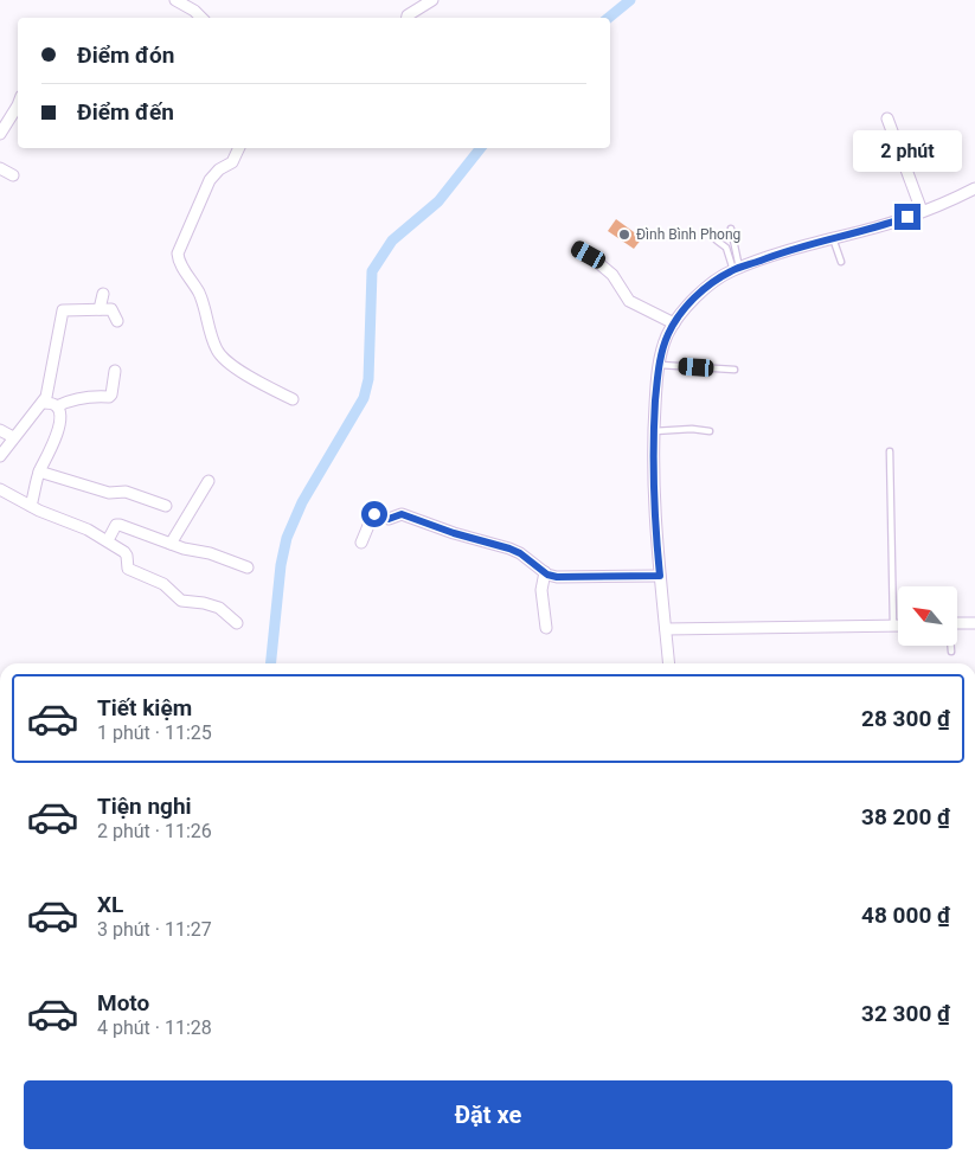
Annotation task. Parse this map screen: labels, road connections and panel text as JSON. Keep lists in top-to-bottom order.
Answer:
{
  "places": ["Đình Bình Phong"],
  "north": "top left",
  "page": {
    "banner": ["Điểm đón", "Điểm đến"],
    "bubble": "2 phút",
    "list": [
      {
        "name": "Tiết kiệm",
        "note": "1 phút · 11:25",
        "value": "28 300 ₫"
      },
      {
        "name": "Tiện nghi",
        "note": "2 phút · 11:26",
        "value": "38 200 ₫"
      },
      {
        "name": "XL",
        "note": "3 phút · 11:27",
        "value": "48 000 ₫"
      },
      {
        "name": "Moto",
        "note": "4 phút · 11:28",
        "value": "32 300 ₫"
      }
    ],
    "buttons": "Đặt xe"
  }
}
